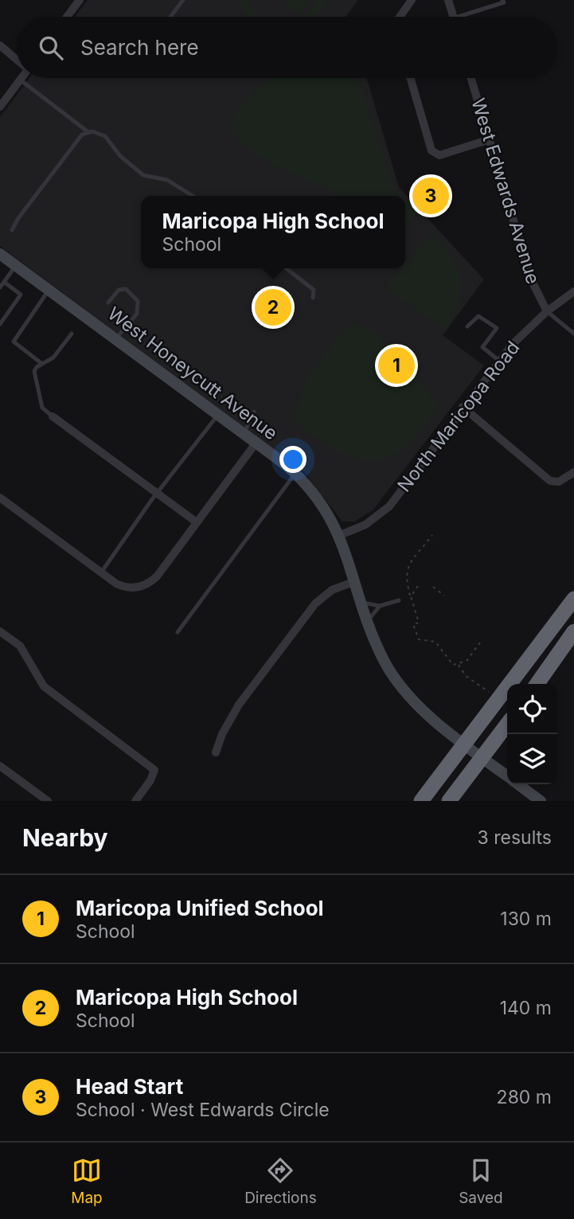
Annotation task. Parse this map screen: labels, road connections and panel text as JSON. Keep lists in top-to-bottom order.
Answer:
{
  "streets": {
    "street": ["West Edwards Avenue", "West Honeycutt Avenue", "North Maricopa Road"]
  },
  "crossings": [
    ["West Edwards Avenue", "North Maricopa Road"],
    ["West Honeycutt Avenue", "North Maricopa Road"]
  ],
  "page": {
    "search": "Search here",
    "pins": ["3", "2", "1"],
    "popup": ["Maricopa High School", "School"],
    "heading": ["Nearby", "3 results"],
    "list": [
      {
        "mark": "1",
        "name": "Maricopa Unified School",
        "note": "School",
        "value": "130 m"
      },
      {
        "mark": "2",
        "name": "Maricopa High School",
        "note": "School",
        "value": "140 m"
      },
      {
        "mark": "3",
        "name": "Head Start",
        "note": "School · West Edwards Circle",
        "value": "280 m"
      }
    ],
    "nav": ["Map", "Directions", "Saved"]
  }
}
